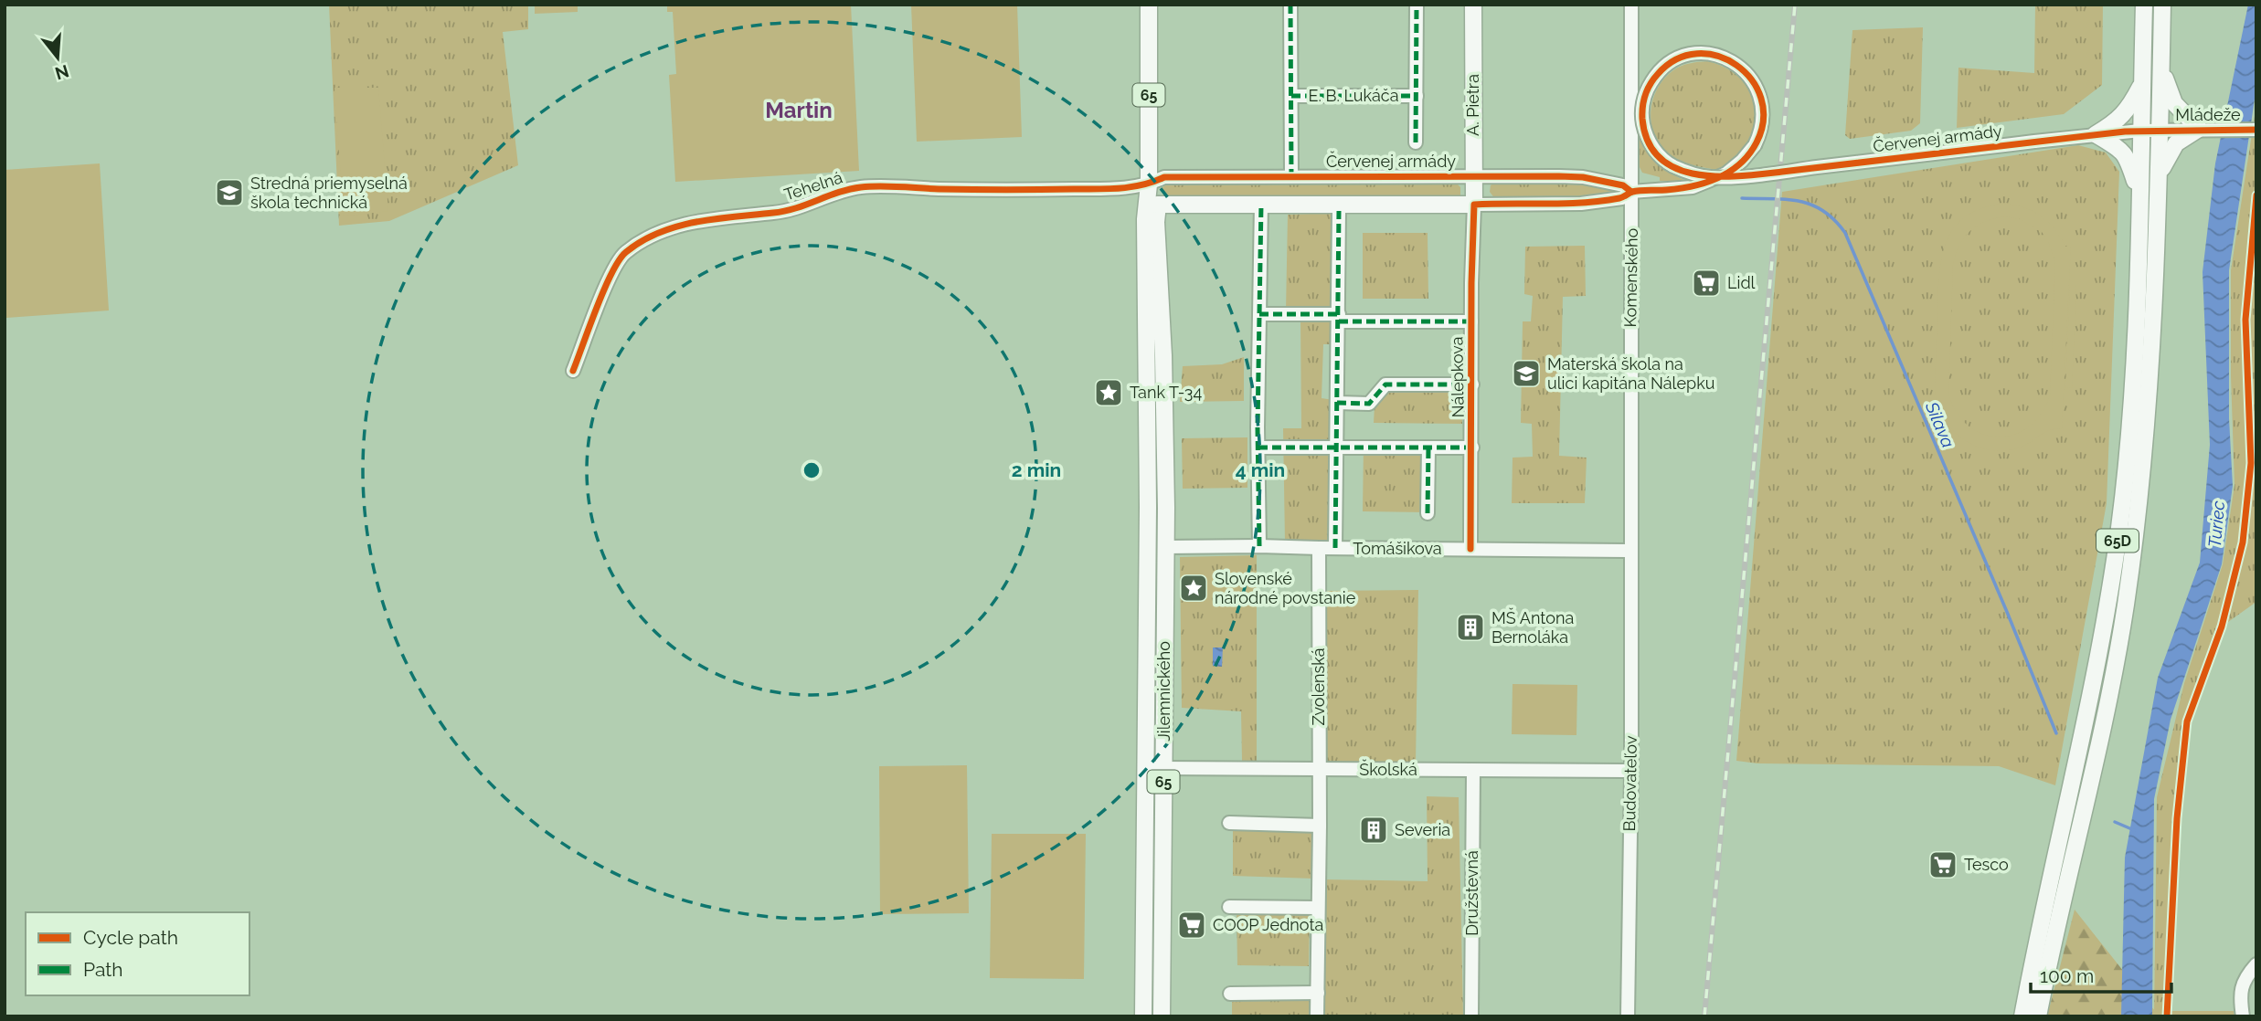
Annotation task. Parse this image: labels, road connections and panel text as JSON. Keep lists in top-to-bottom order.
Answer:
{
  "streets": {
    "main road": [
      "65",
      "A. Pietra",
      "Červenej armády",
      "65D",
      "Jilemnického"
    ],
    "street": [
      "E. B. Lukáča",
      "Mládeže",
      "Tehelná",
      "Komenského",
      "Nálepkova",
      "Tomášikova",
      "Zvolenská",
      "Školská",
      "Budovateľov",
      "Družstevná"
    ]
  },
  "crossings": [
    ["65", "Červenej armády"],
    ["65", "Tehelná"],
    ["65", "Jilemnického"],
    ["E. B. Lukáča", "Červenej armády"],
    ["A. Pietra", "Červenej armády"],
    ["A. Pietra", "Nálepkova"],
    ["Mládeže", "Červenej armády"],
    ["Mládeže", "65D"],
    ["Červenej armády", "Tehelná"],
    ["Červenej armády", "Komenského"],
    ["Červenej armády", "Nálepkova"],
    ["Červenej armády", "65D"],
    ["Červenej armády", "Jilemnického"],
    ["Tehelná", "Jilemnického"],
    ["Komenského", "Tomášikova"],
    ["Komenského", "Budovateľov"],
    ["Nálepkova", "Tomášikova"],
    ["Tomášikova", "Zvolenská"],
    ["Tomášikova", "Jilemnického"],
    ["Tomášikova", "Budovateľov"],
    ["Zvolenská", "Školská"],
    ["Jilemnického", "Školská"],
    ["Školská", "Budovateľov"],
    ["Školská", "Družstevná"]
  ],
  "districts": ["Martin"],
  "water": ["Silava", "Turiec"],
  "places": {
    "school or university": ["Stredná priemyselná škola technická", "Materská škola na ulici kapitána Nálepku"],
    "supermarket": ["Lidl", "Tesco", "COOP Jednota"],
    "place": ["Tank T-34", "Slovenské národné povstanie"],
    "building": ["MŠ Antona Bernoláka", "Severia"]
  },
  "legend": ["Cycle path", "Path"],
  "scale_bar": "100 m",
  "north": "bottom",
  "rings": ["2 min", "4 min"]
}
